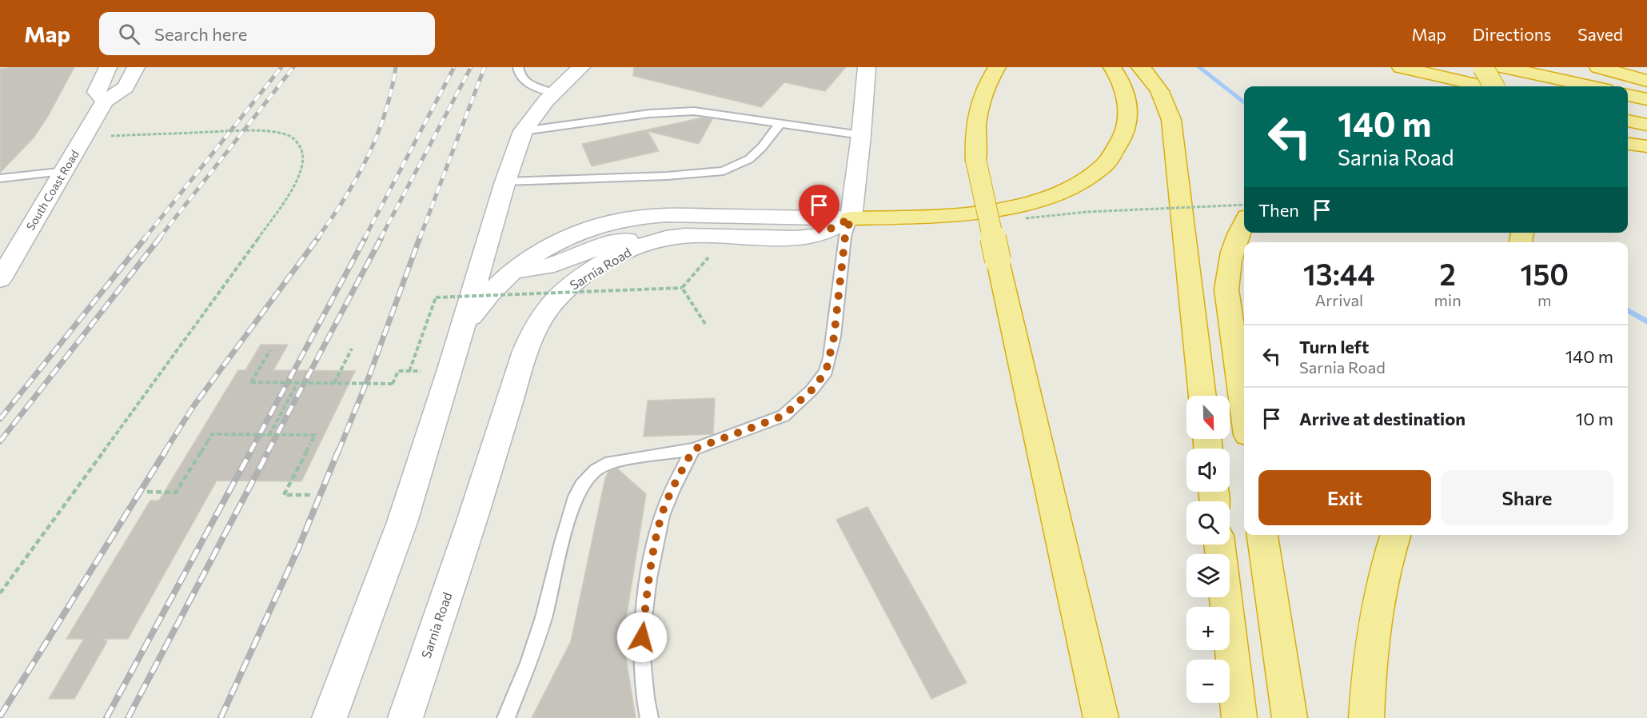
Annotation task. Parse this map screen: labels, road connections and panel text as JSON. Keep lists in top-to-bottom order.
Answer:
{
  "streets": {
    "main road": ["South Coast Road", "Sarnia Road"]
  },
  "north": "bottom",
  "page": {
    "header": "Map",
    "search": "Search here",
    "nav": ["Map", "Directions", "Saved"],
    "turn": ["140 m", "Sarnia Road"],
    "then": "Then",
    "eta": [
      "13:44",
      "Arrival",
      "2",
      "min",
      "150",
      "m"
    ],
    "list": [
      {
        "name": "Turn left",
        "note": "Sarnia Road",
        "value": "140 m"
      },
      {
        "name": "Arrive at destination",
        "value": "10 m"
      }
    ],
    "map_buttons": ["+", "−"],
    "buttons": ["Exit", "Share"]
  }
}
